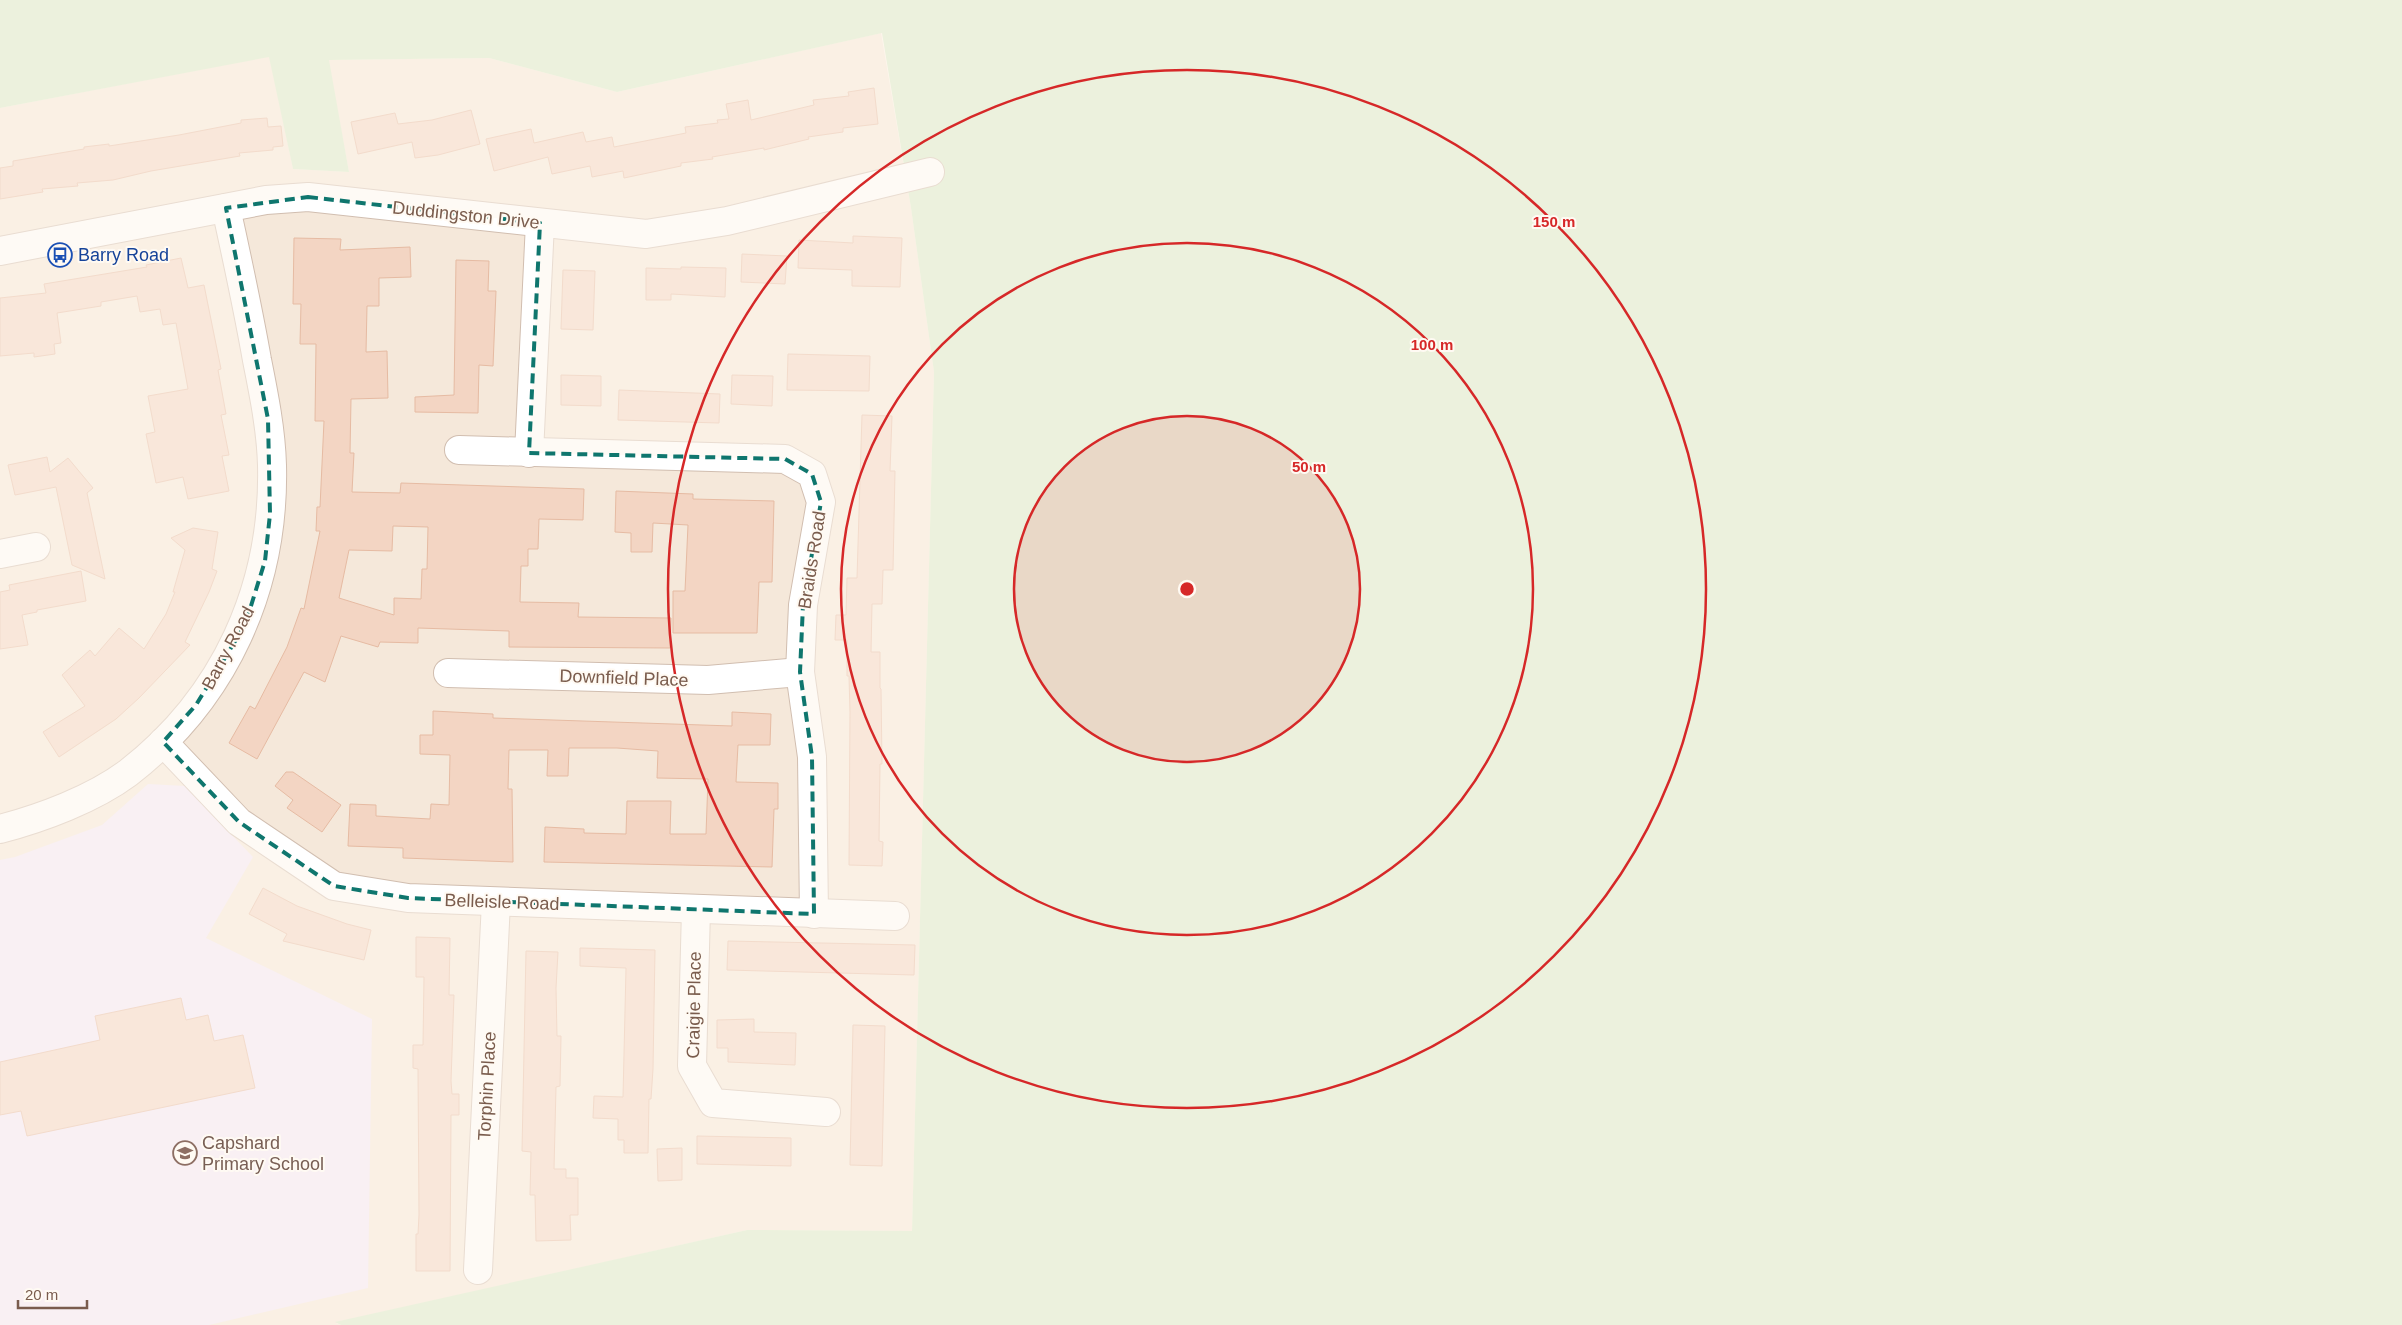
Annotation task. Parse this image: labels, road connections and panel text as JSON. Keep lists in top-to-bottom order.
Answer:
{
  "streets": {
    "street": [
      "Duddingston Drive",
      "Braids Road",
      "Barry Road",
      "Downfield Place",
      "Belleisle Road",
      "Craigie Place",
      "Torphin Place"
    ]
  },
  "crossings": [
    ["Duddingston Drive", "Barry Road"],
    ["Braids Road", "Downfield Place"],
    ["Braids Road", "Belleisle Road"],
    ["Barry Road", "Belleisle Road"],
    ["Belleisle Road", "Craigie Place"],
    ["Belleisle Road", "Torphin Place"]
  ],
  "places": {
    "bus stop": ["Barry Road"],
    "school or university": ["Capshard Primary School"]
  },
  "scale_bar": "20 m",
  "rings": ["150 m", "100 m", "50 m"]
}
